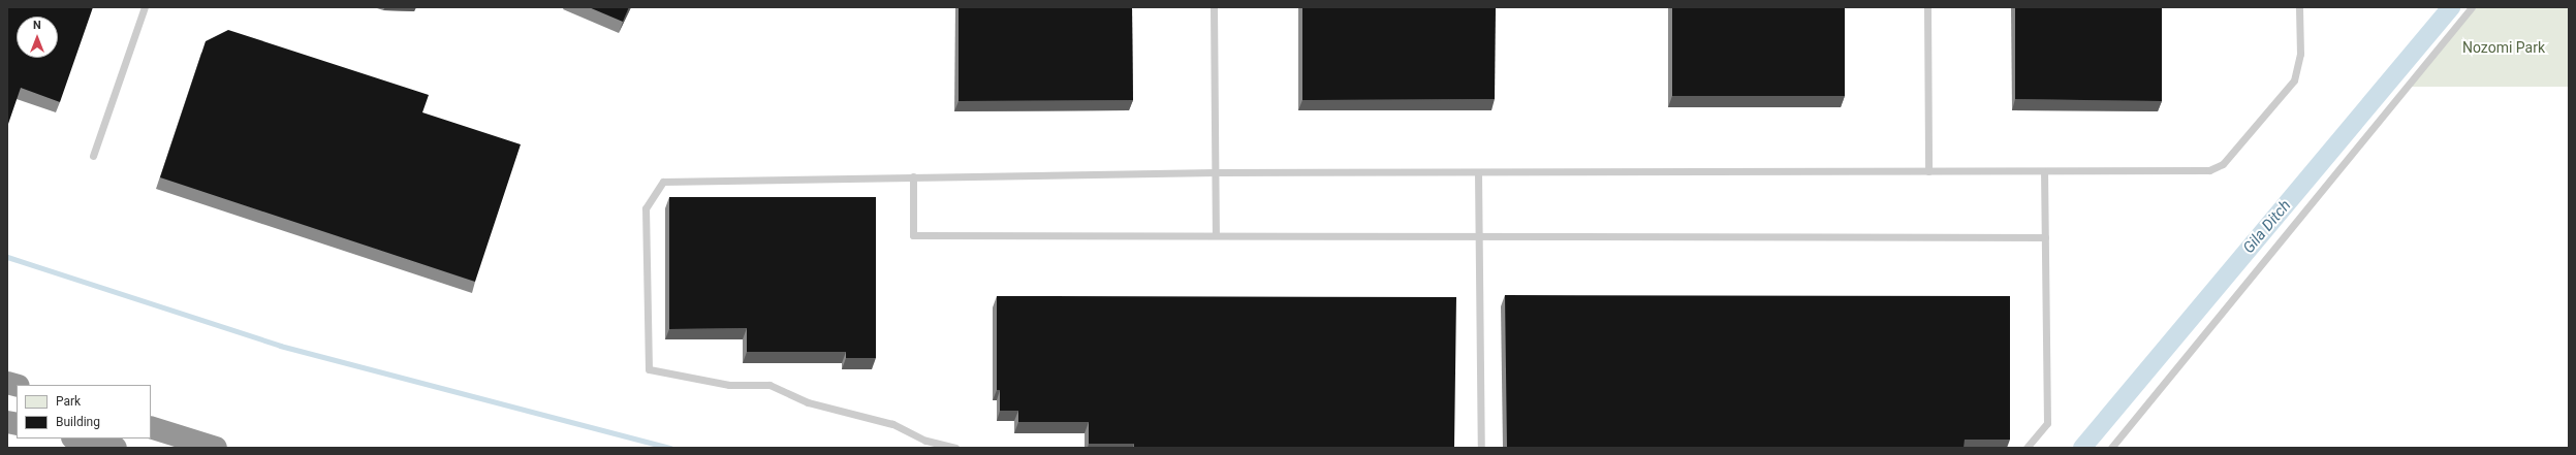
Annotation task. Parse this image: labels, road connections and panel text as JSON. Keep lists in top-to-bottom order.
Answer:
{
  "water": ["Gila Ditch"],
  "parks": ["Nozomi Park"],
  "legend": ["Park", "Building"],
  "north": "top"
}
